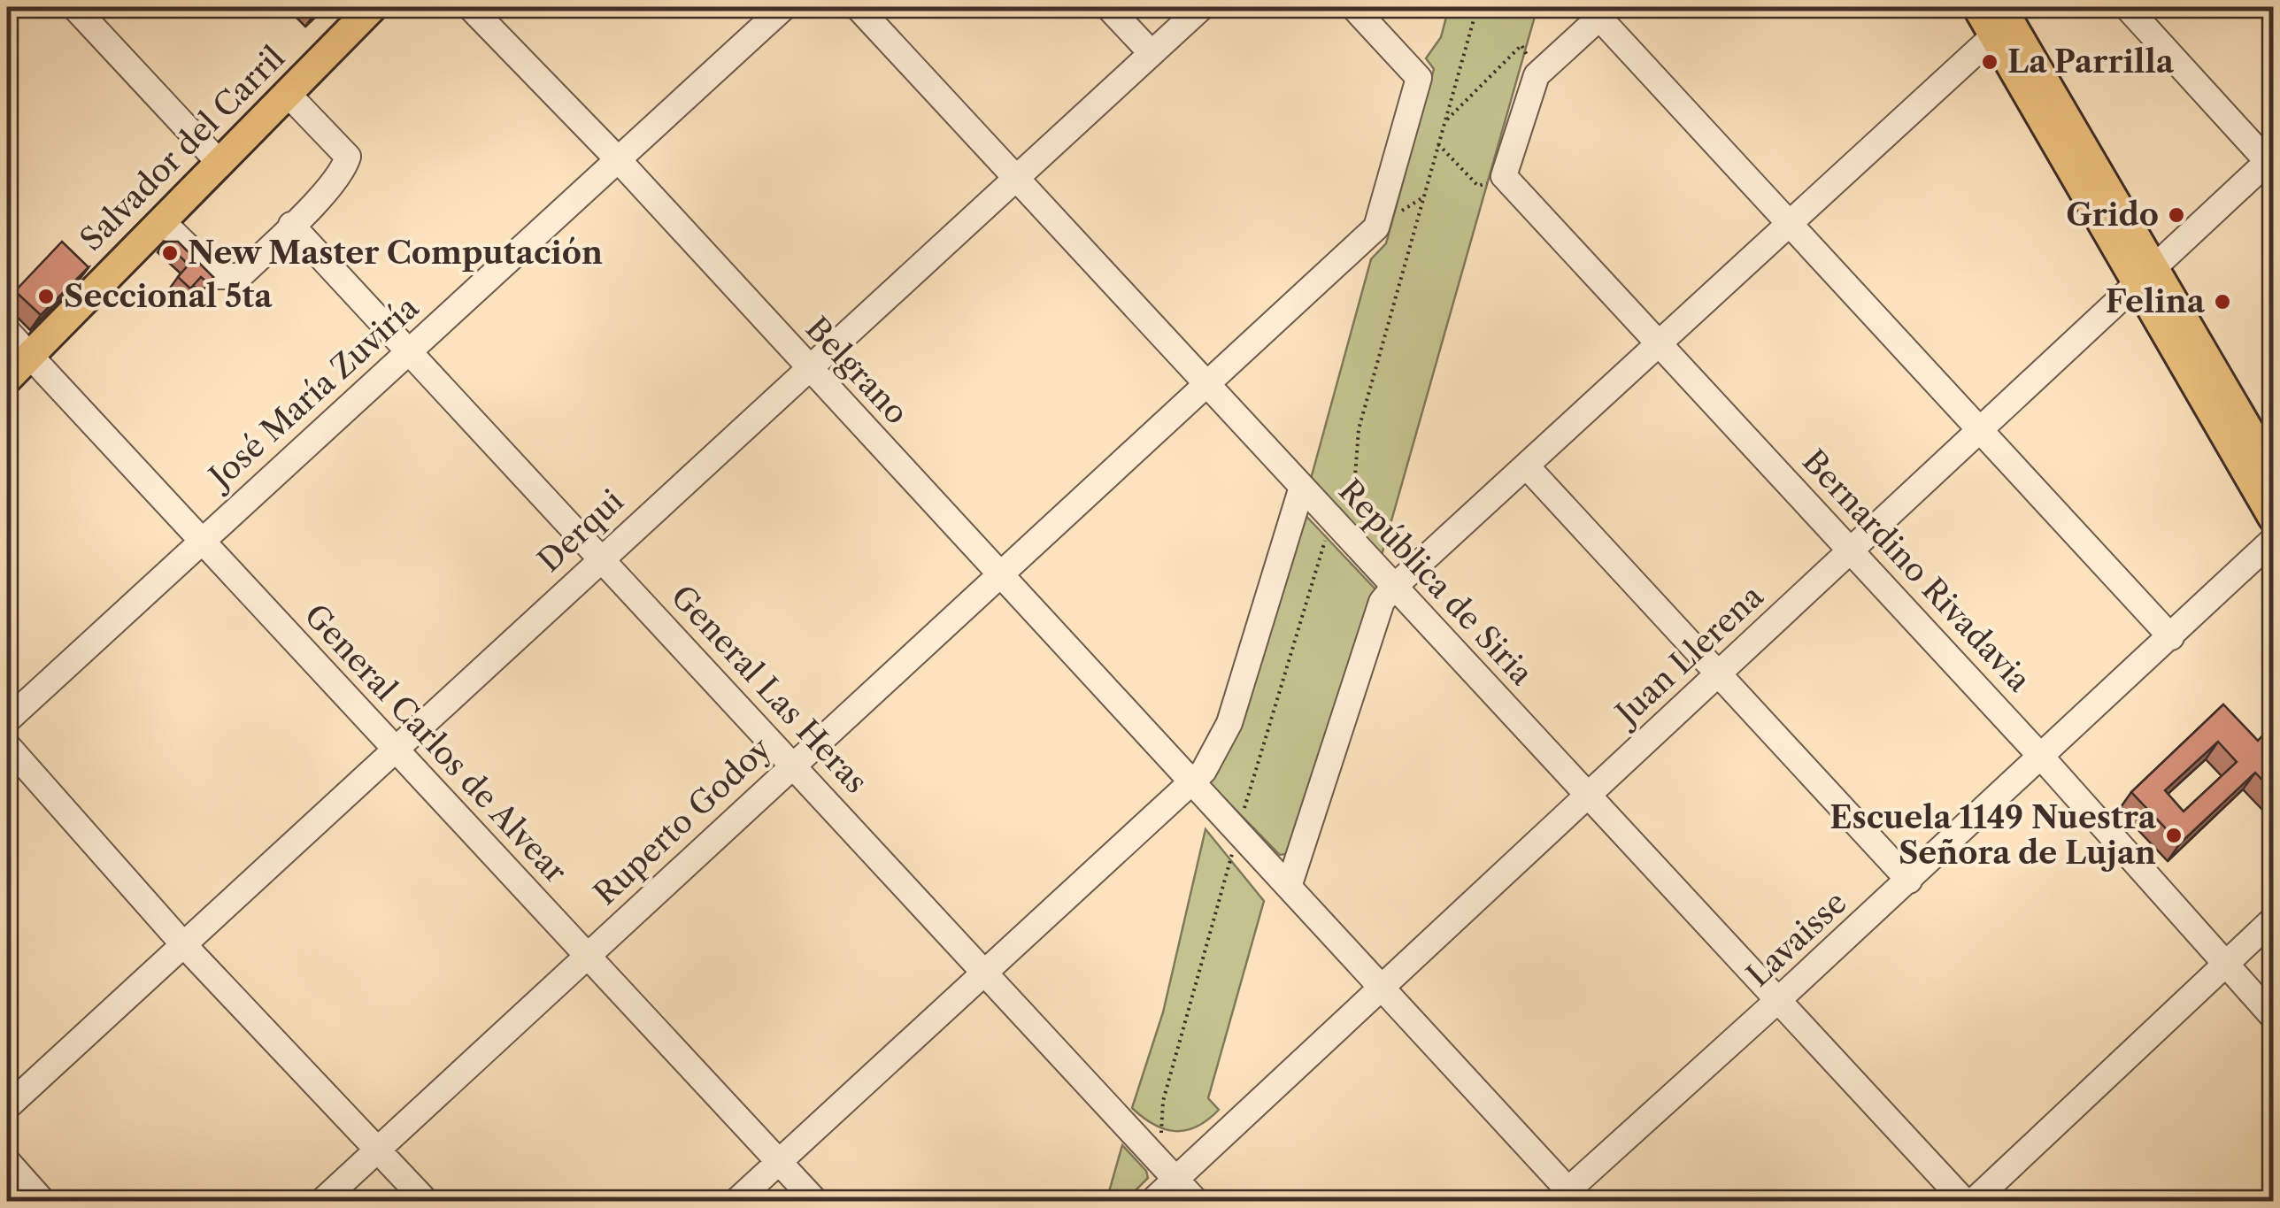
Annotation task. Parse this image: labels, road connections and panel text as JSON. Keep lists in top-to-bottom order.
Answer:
{
  "streets": {
    "main road": ["Salvador del Carril"],
    "street": [
      "Belgrano",
      "José María Zuviría",
      "Derqui",
      "Bernardino Rivadavia",
      "República de Siria",
      "Juan Llerena",
      "General Las Heras",
      "General Carlos de Alvear",
      "Ruperto Godoy",
      "Lavaisse"
    ]
  },
  "crossings": [
    ["Salvador del Carril", "General Carlos de Alvear"],
    ["Belgrano", "José María Zuviría"],
    ["Belgrano", "Derqui"],
    ["Belgrano", "Juan Llerena"],
    ["Belgrano", "Ruperto Godoy"],
    ["Belgrano", "Lavaisse"],
    ["José María Zuviría", "General Las Heras"],
    ["José María Zuviría", "General Carlos de Alvear"],
    ["Derqui", "República de Siria"],
    ["Derqui", "General Las Heras"],
    ["Derqui", "General Carlos de Alvear"],
    ["Bernardino Rivadavia", "Juan Llerena"],
    ["Bernardino Rivadavia", "Lavaisse"],
    ["República de Siria", "Juan Llerena"],
    ["República de Siria", "Ruperto Godoy"],
    ["República de Siria", "Lavaisse"],
    ["Juan Llerena", "General Las Heras"],
    ["General Las Heras", "Ruperto Godoy"],
    ["General Carlos de Alvear", "Ruperto Godoy"]
  ],
  "places": [
    "La Parrilla",
    "Grido",
    "New Master Computación",
    "Seccional 5ta",
    "Felina",
    "Escuela 1149 Nuestra Señora de Lujan"
  ]
}
